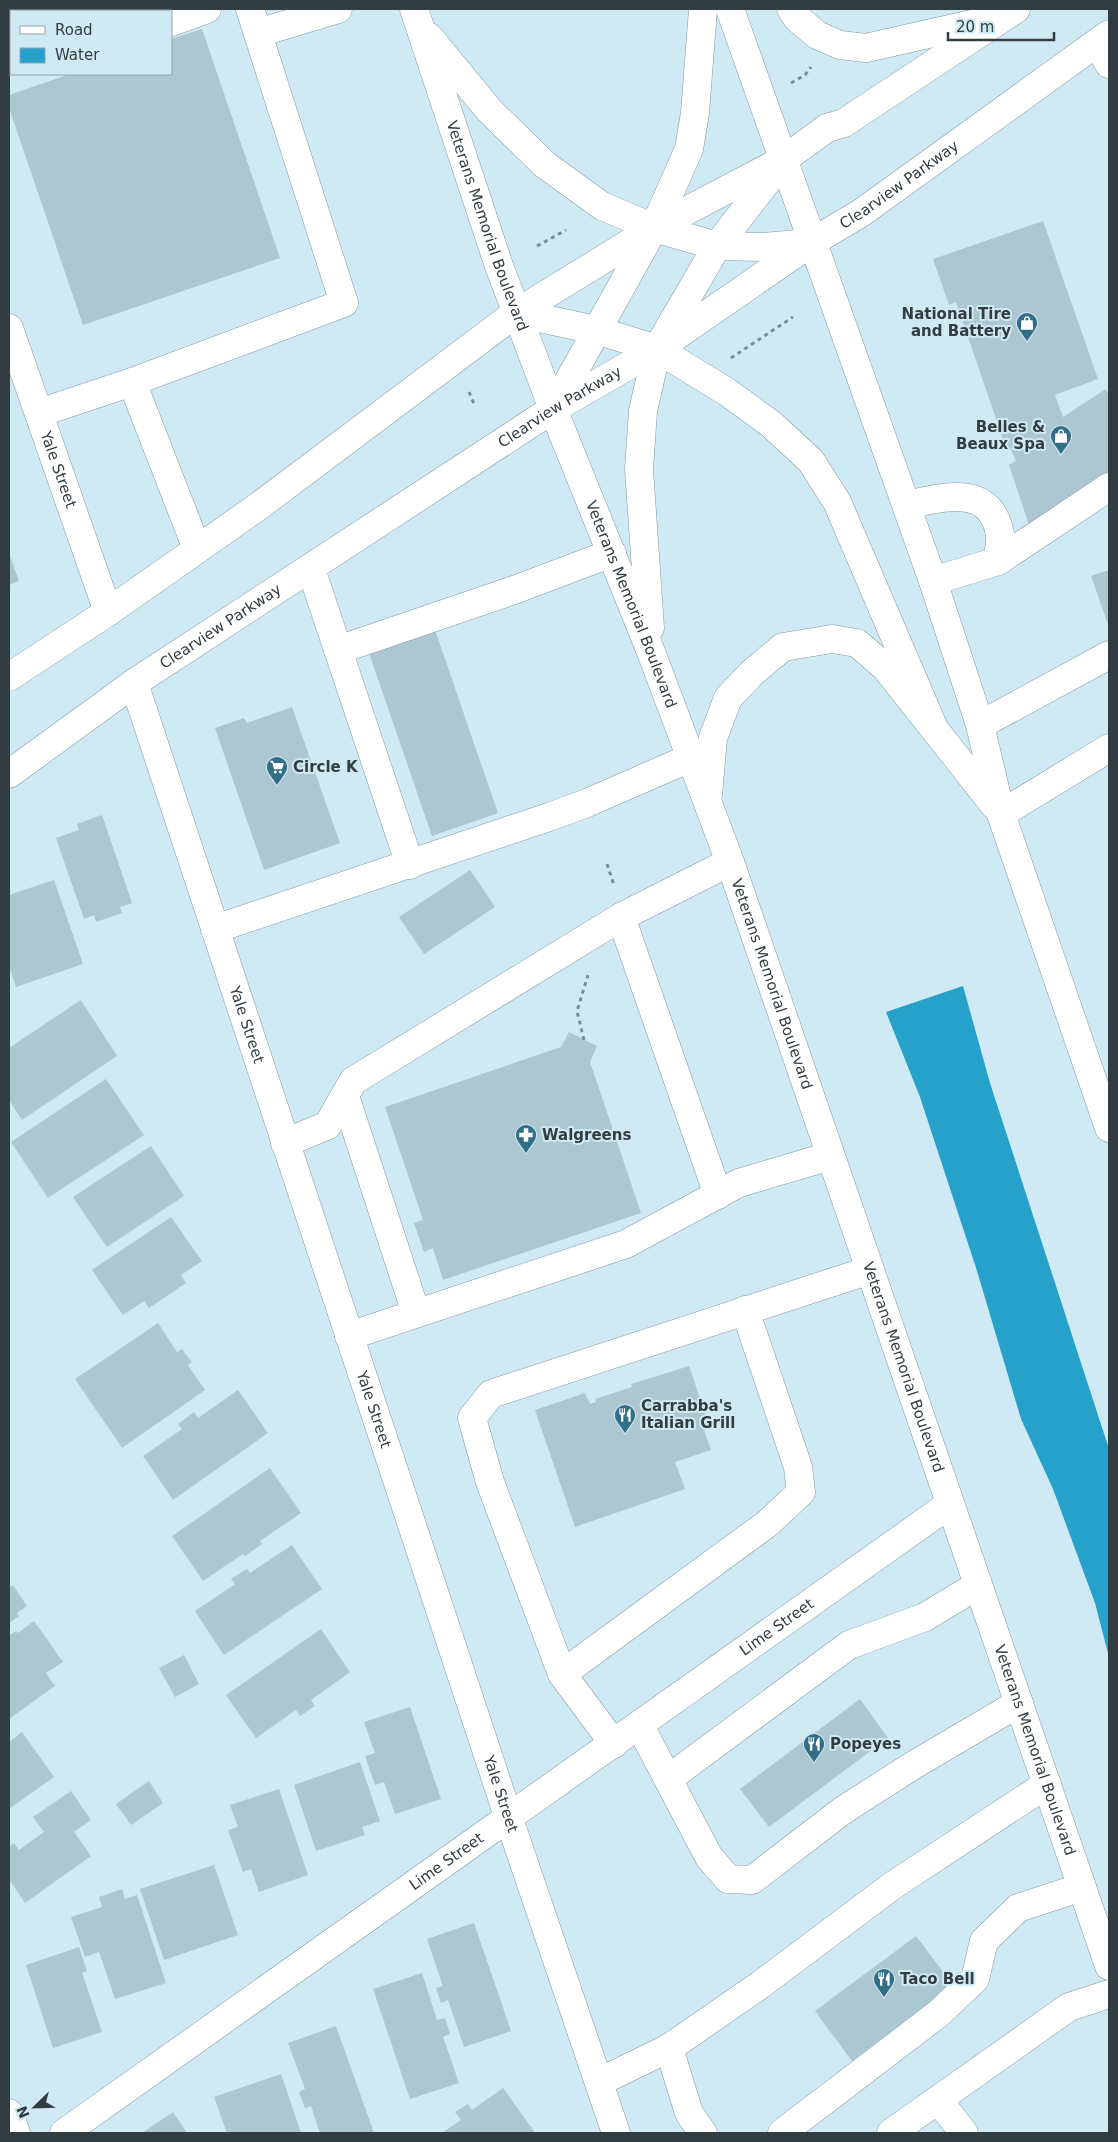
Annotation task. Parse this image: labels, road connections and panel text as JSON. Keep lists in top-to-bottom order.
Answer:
{
  "streets": {
    "main road": [
      "Clearview Parkway",
      "Veterans Memorial Boulevard",
      "Yale Street",
      "Lime Street"
    ]
  },
  "crossings": [
    ["Clearview Parkway", "Veterans Memorial Boulevard"],
    ["Clearview Parkway", "Yale Street"],
    ["Veterans Memorial Boulevard", "Lime Street"],
    ["Yale Street", "Lime Street"]
  ],
  "places": {
    "shop": ["National Tire and Battery", "Belles & Beaux Spa"],
    "supermarket": ["Circle K"],
    "pharmacy": ["Walgreens"],
    "restaurant": ["Carrabba's Italian Grill", "Popeyes", "Taco Bell"]
  },
  "legend": ["Road", "Water"],
  "scale_bar": "20 m",
  "north": "bottom left"
}
